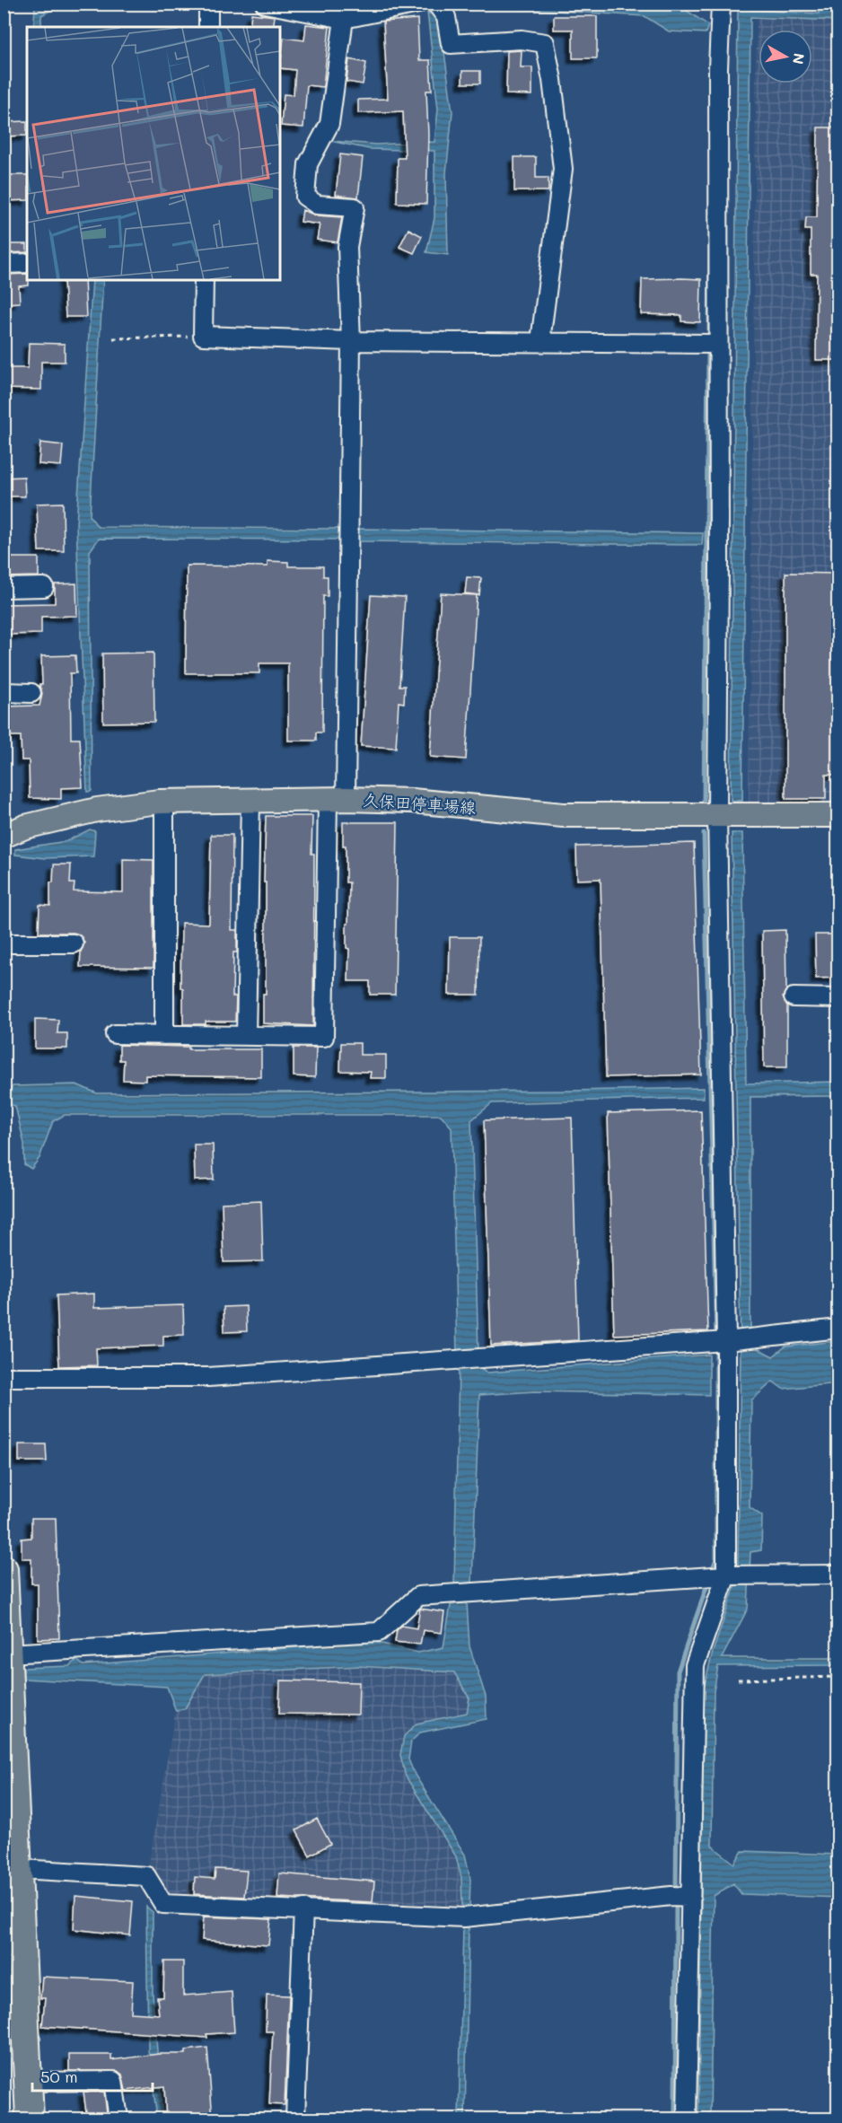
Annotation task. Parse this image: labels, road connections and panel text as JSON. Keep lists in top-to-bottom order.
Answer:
{
  "streets": {
    "main road": ["久保田停車場線"]
  },
  "scale_bar": "50 m",
  "north": "right"
}
